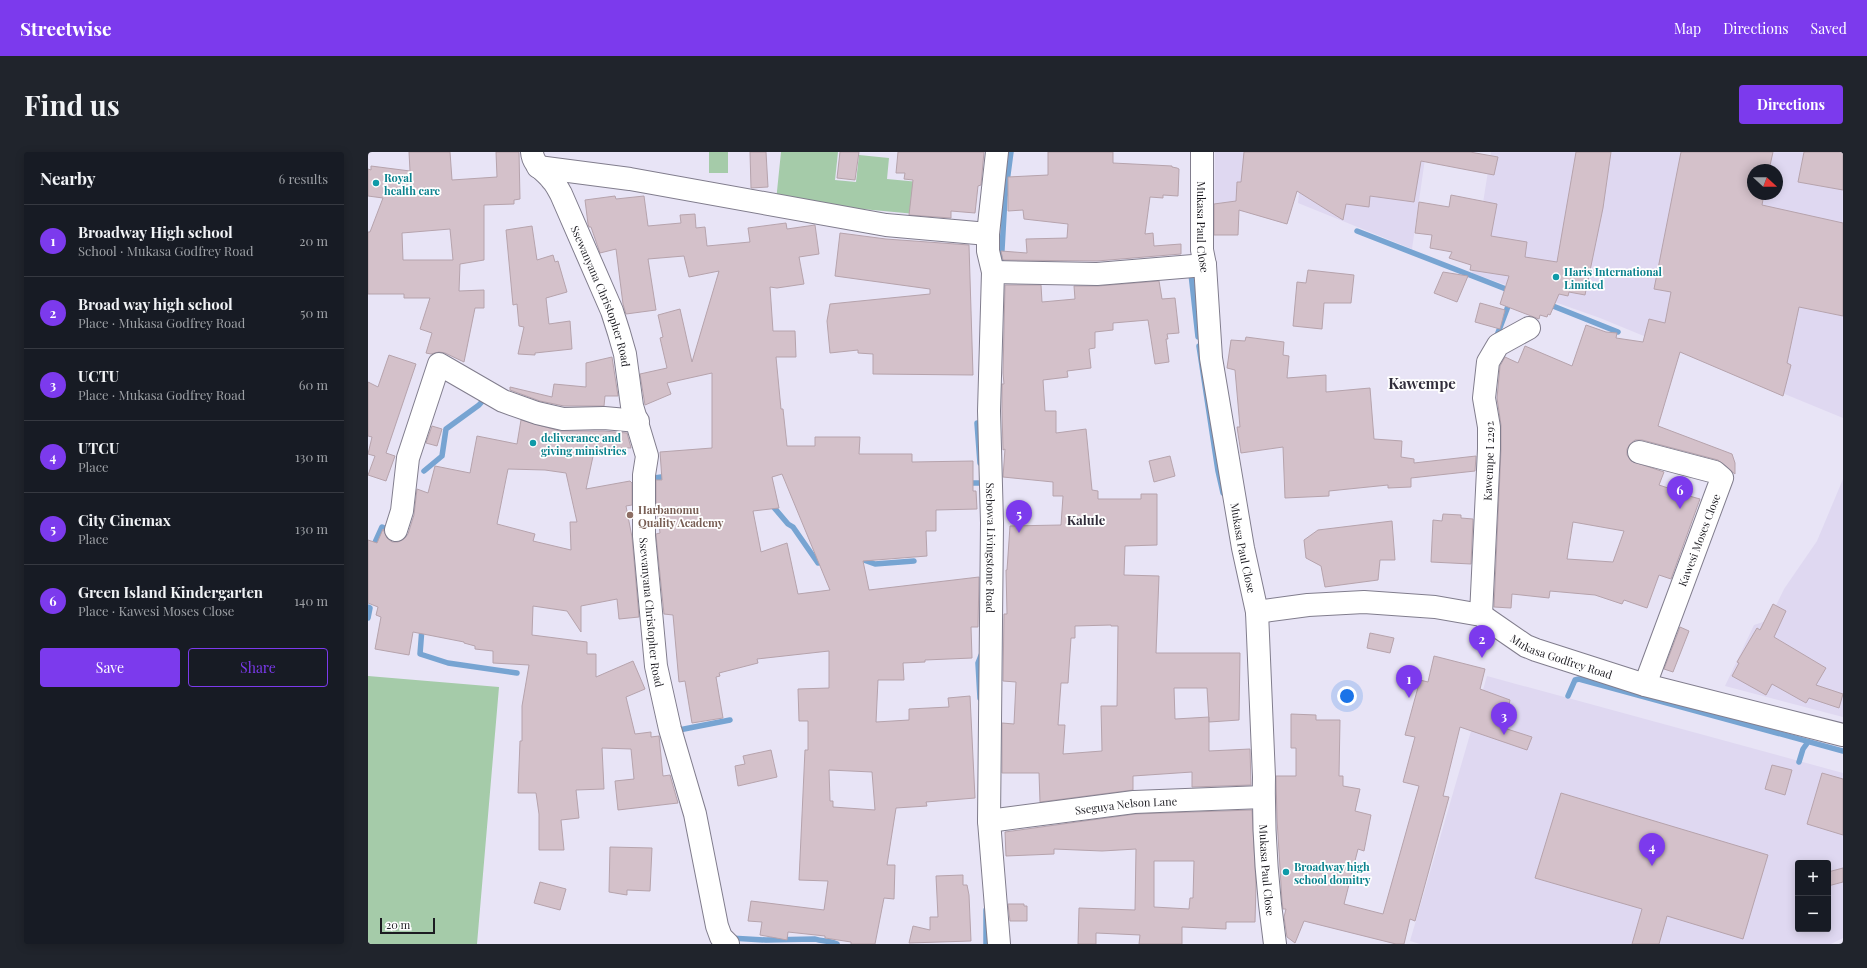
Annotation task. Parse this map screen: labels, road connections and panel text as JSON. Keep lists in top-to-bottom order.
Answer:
{
  "streets": {
    "street": [
      "Mukasa Paul Close",
      "Ssewanyana Christopher Road",
      "Kawempe I 2292",
      "Kawesi Moses Close",
      "Ssebowa Livingstone Road",
      "Mukasa Godfrey Road",
      "Sseguya Nelson Lane"
    ]
  },
  "crossings": [
    ["Mukasa Paul Close", "Mukasa Godfrey Road"],
    ["Mukasa Paul Close", "Sseguya Nelson Lane"],
    ["Kawempe I 2292", "Mukasa Godfrey Road"],
    ["Kawesi Moses Close", "Mukasa Godfrey Road"],
    ["Ssebowa Livingstone Road", "Sseguya Nelson Lane"]
  ],
  "districts": ["Kawempe", "Kalule"],
  "places": [
    "Royal health care",
    "Haris International Limited",
    "deliverance and giving ministries",
    "Harbanomu Quality Academy",
    "Broadway high school domitry"
  ],
  "scale_bar": "20 m",
  "north": "right",
  "page": {
    "header": "Streetwise",
    "nav": ["Map", "Directions", "Saved"],
    "buttons": [
      "Directions",
      ["Save", "Share"]
    ],
    "title": "Find us",
    "heading": ["Nearby", "6 results"],
    "list": [
      {
        "mark": "1",
        "name": "Broadway High school",
        "note": "School · Mukasa Godfrey Road",
        "value": "20 m"
      },
      {
        "mark": "2",
        "name": "Broad way high school",
        "note": "Place · Mukasa Godfrey Road",
        "value": "50 m"
      },
      {
        "mark": "3",
        "name": "UCTU",
        "note": "Place · Mukasa Godfrey Road",
        "value": "60 m"
      },
      {
        "mark": "4",
        "name": "UTCU",
        "note": "Place",
        "value": "130 m"
      },
      {
        "mark": "5",
        "name": "City Cinemax",
        "note": "Place",
        "value": "130 m"
      },
      {
        "mark": "6",
        "name": "Green Island Kindergarten",
        "note": "Place · Kawesi Moses Close",
        "value": "140 m"
      }
    ],
    "pins": [
      "6",
      "5",
      "2",
      "1",
      "3",
      "4"
    ],
    "map_buttons": ["+", "−"],
    "scale": "20 m"
  }
}
